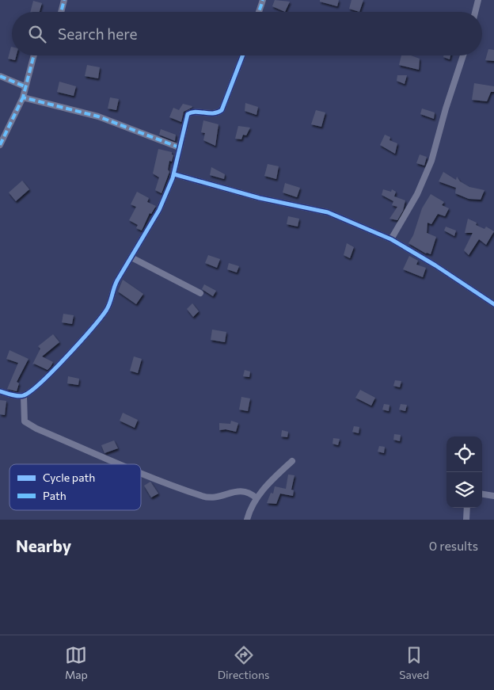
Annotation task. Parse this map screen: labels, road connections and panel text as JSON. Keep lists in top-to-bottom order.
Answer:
{
  "legend": ["Cycle path", "Path"],
  "page": {
    "search": "Search here",
    "heading": ["Nearby", "0 results"],
    "nav": ["Map", "Directions", "Saved"]
  }
}
